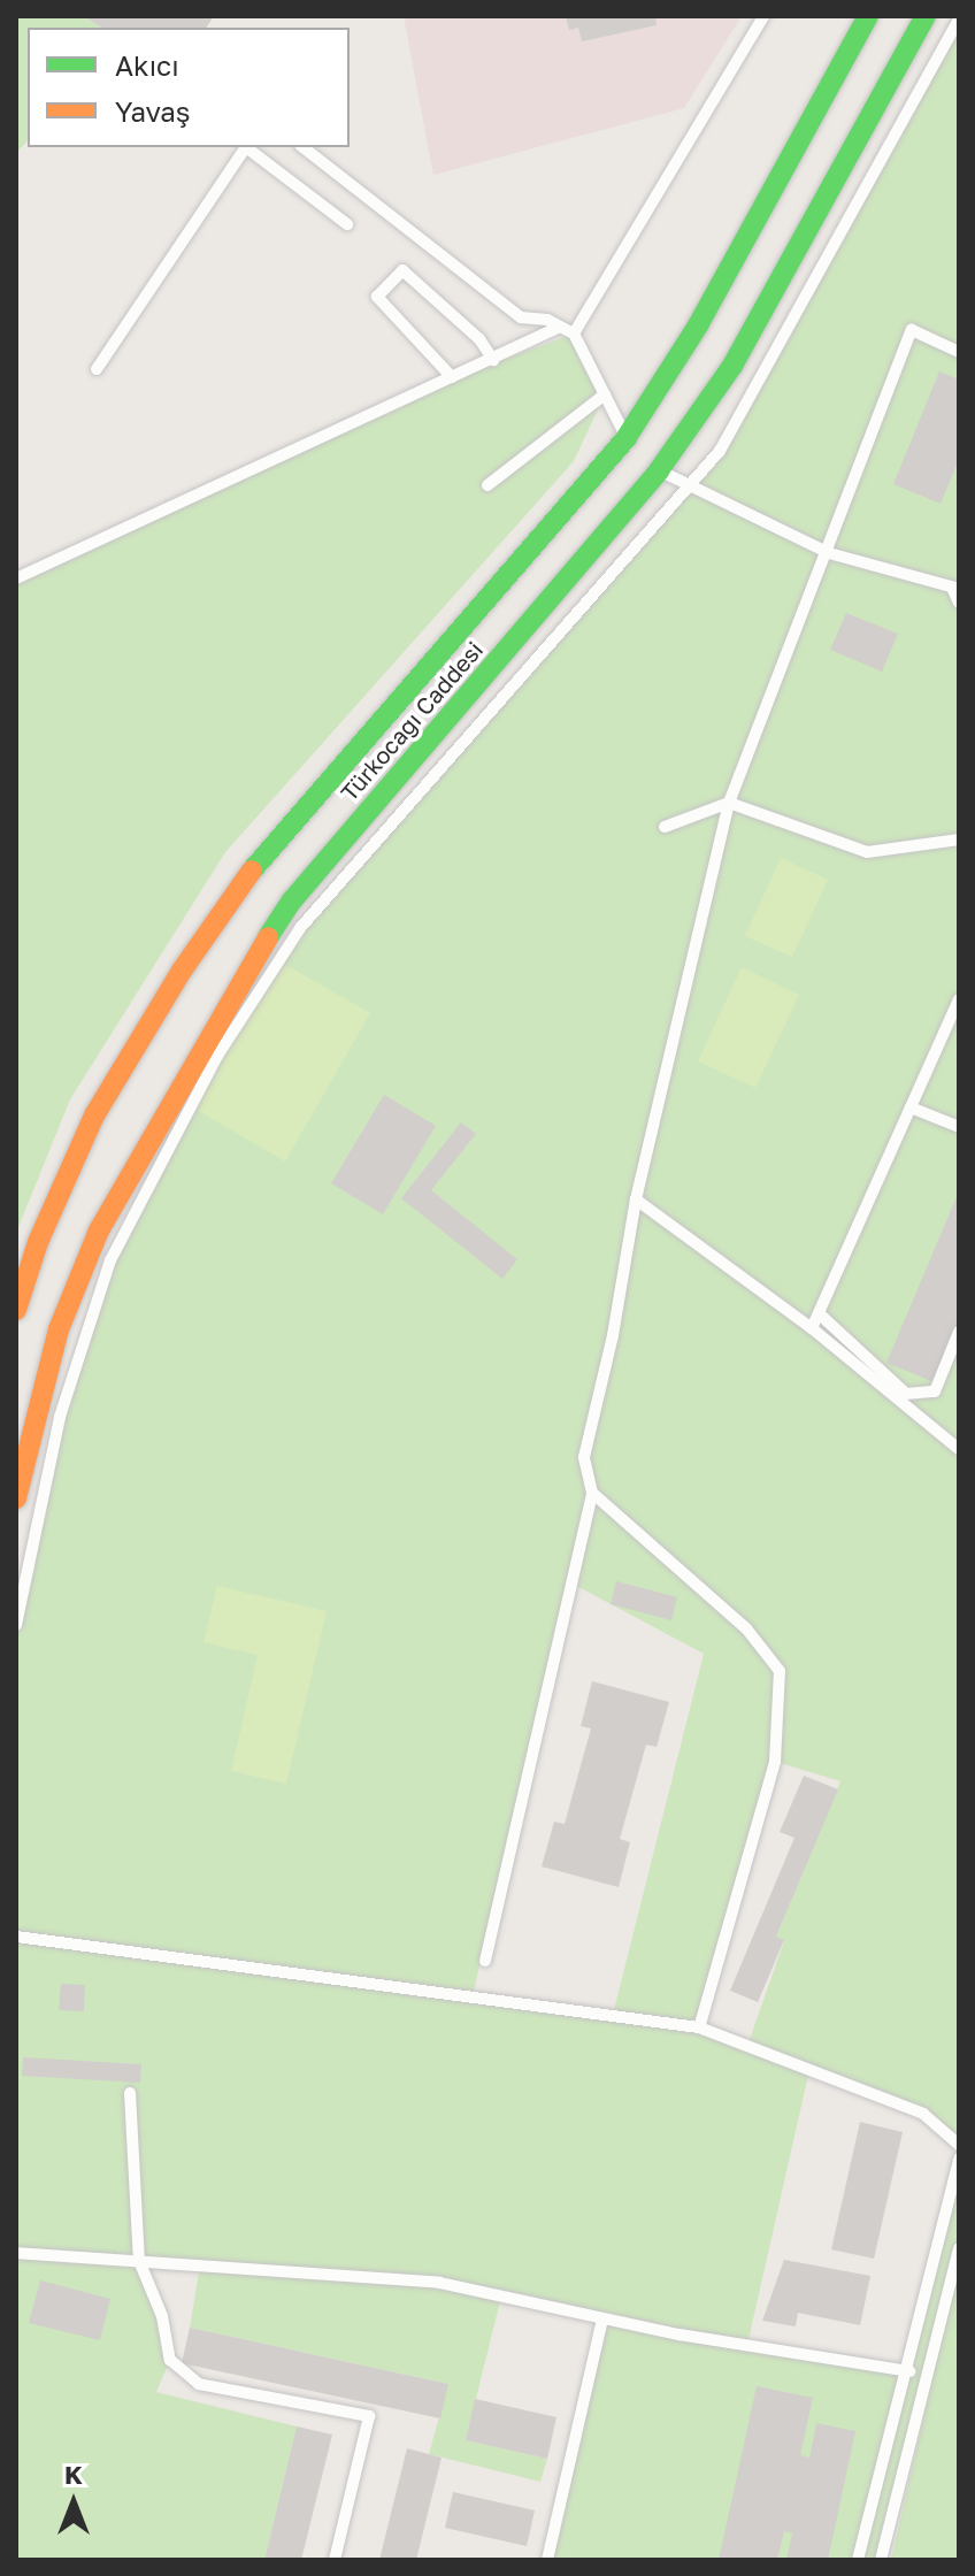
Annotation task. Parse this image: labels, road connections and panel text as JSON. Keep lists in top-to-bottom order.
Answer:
{
  "streets": {
    "main road": ["Türkocağı Caddesi"]
  },
  "legend": ["Akıcı", "Yavaş"],
  "north": "top"
}
